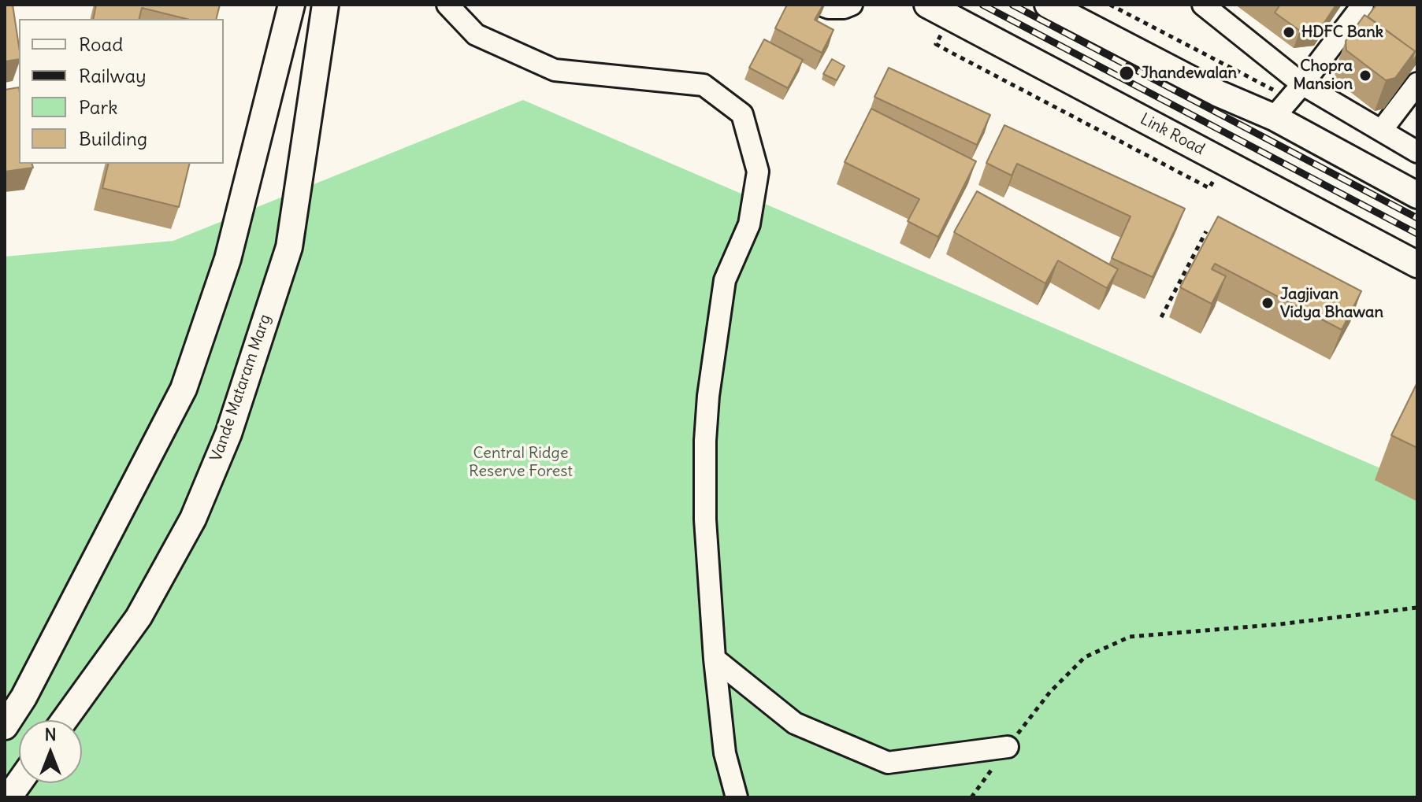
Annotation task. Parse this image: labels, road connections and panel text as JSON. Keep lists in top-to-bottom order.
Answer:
{
  "streets": {
    "main road": ["Link Road", "Vande Mataram Marg"]
  },
  "parks": ["Central Ridge Reserve Forest"],
  "places": [
    "HDFC Bank",
    "Jhandewalan",
    "Chopra Mansion",
    "Jagjivan Vidya Bhawan"
  ],
  "legend": [
    "Road",
    "Railway",
    "Park",
    "Building"
  ],
  "north": "top"
}
